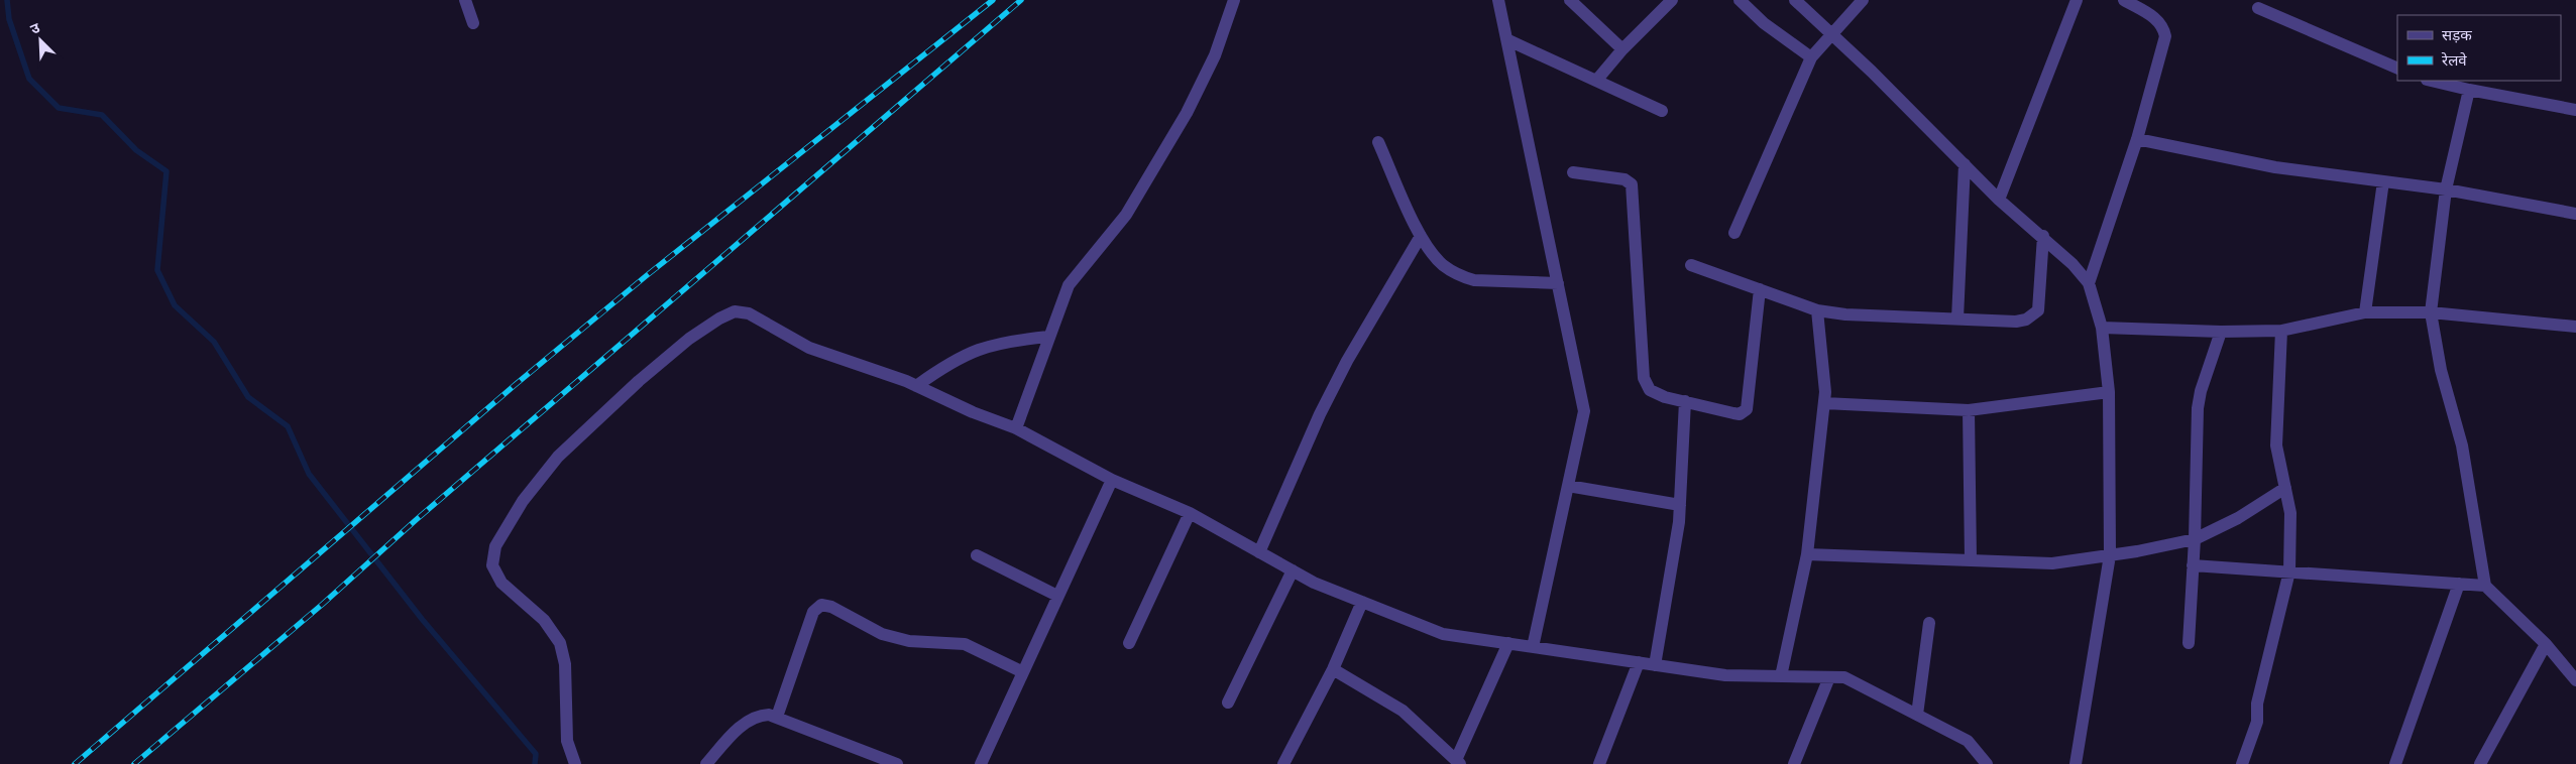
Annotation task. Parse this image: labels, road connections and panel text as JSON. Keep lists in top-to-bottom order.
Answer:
{
  "legend": ["सड़क", "रेलवे"],
  "north": "top left"
}
